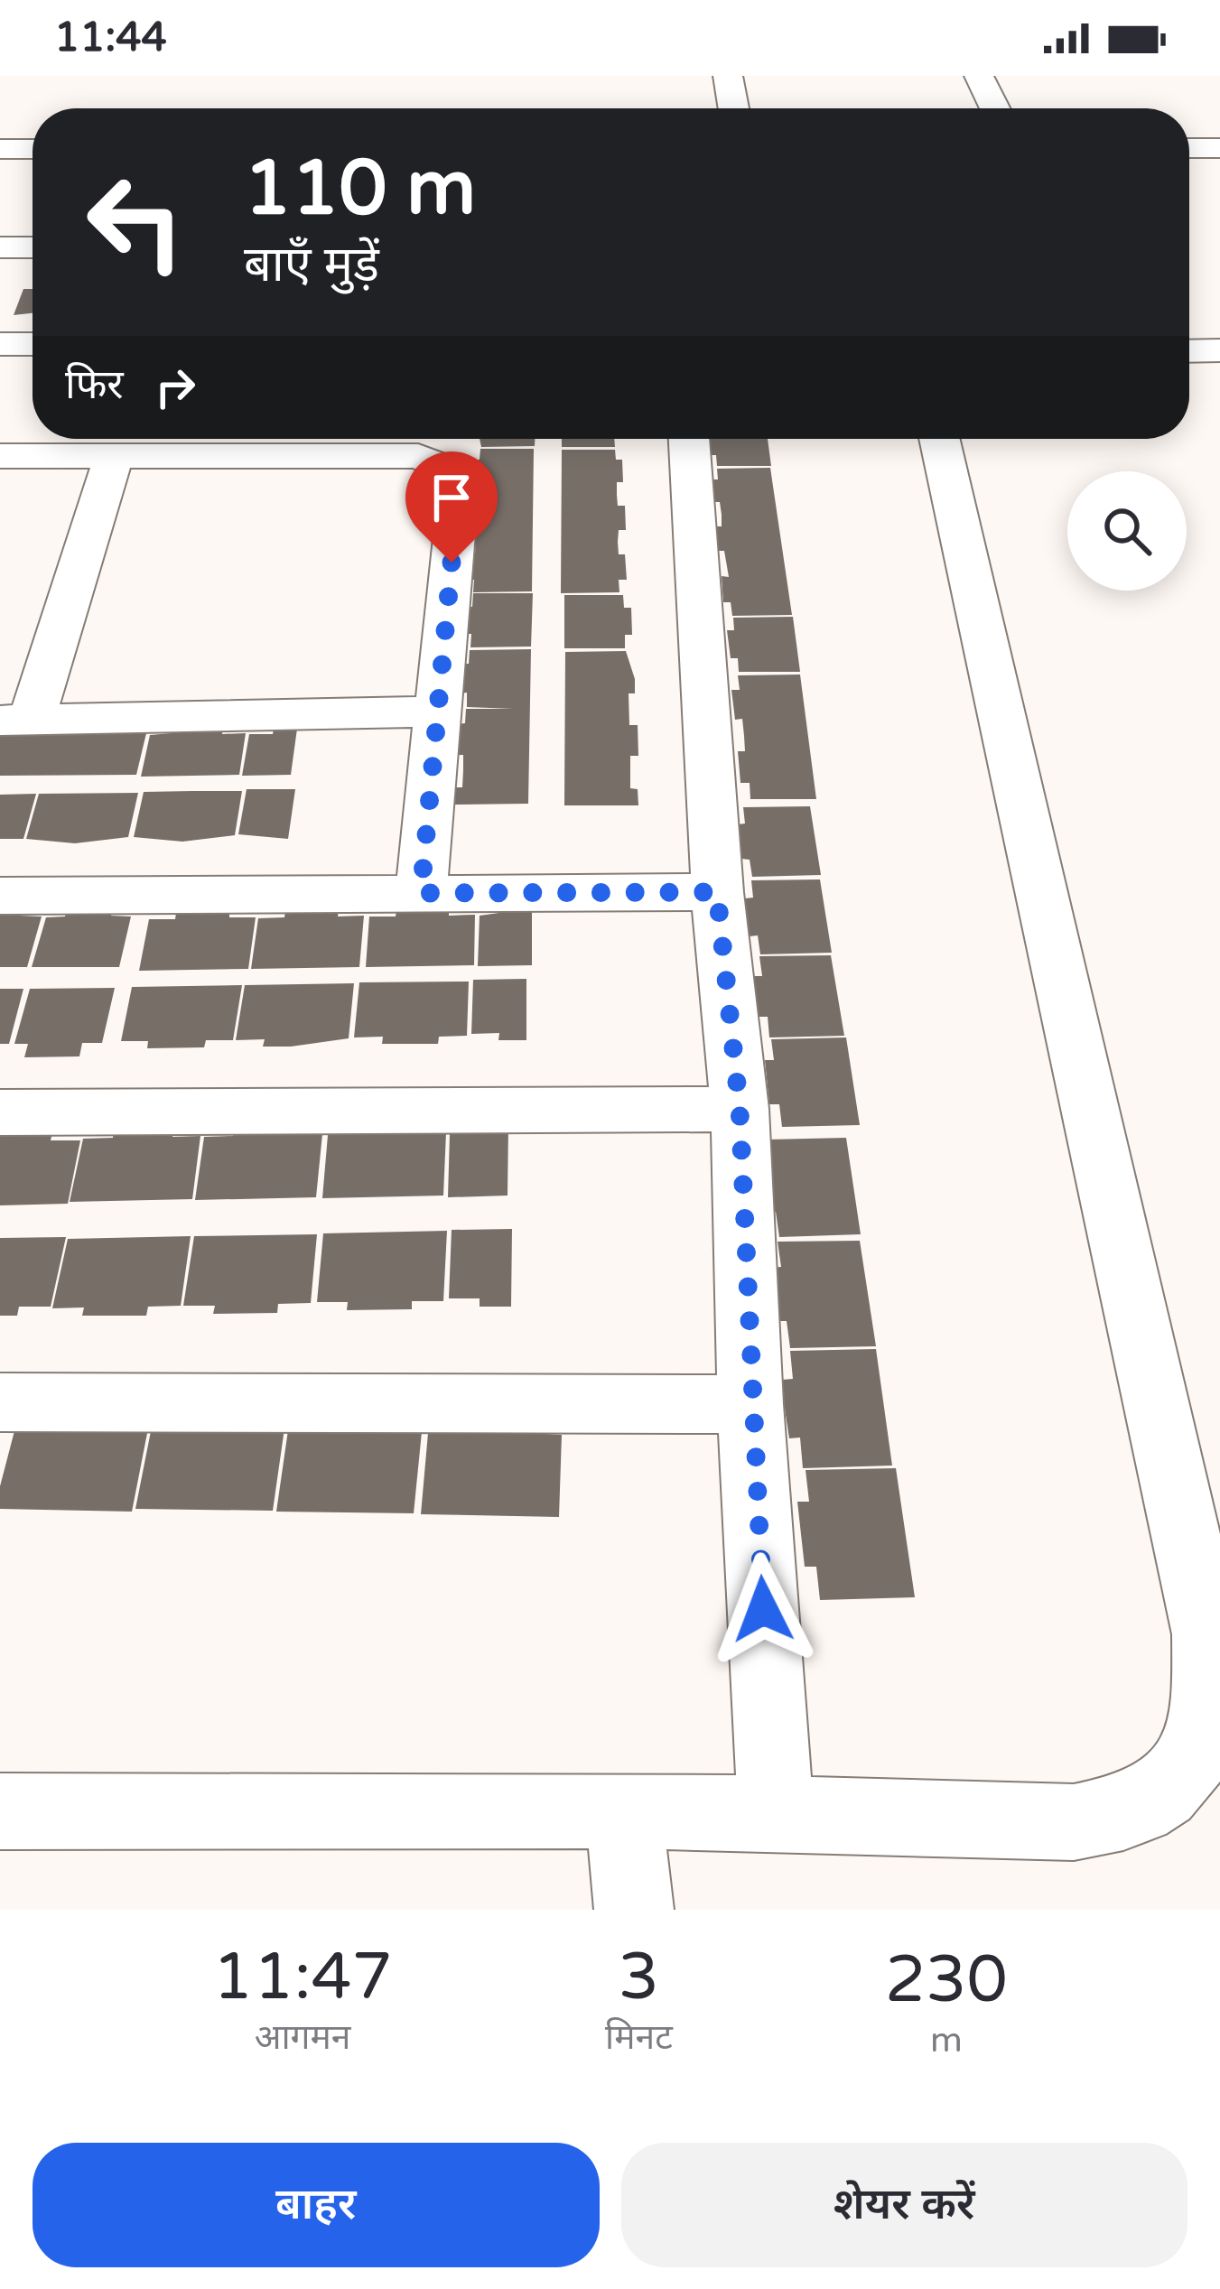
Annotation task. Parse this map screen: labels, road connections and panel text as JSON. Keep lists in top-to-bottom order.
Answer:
{
  "page": {
    "status": "11:44",
    "turn": ["110 m", "बाएँ मुड़ें"],
    "then": "फिर",
    "eta": [
      "11:47",
      "आगमन",
      "3",
      "मिनट",
      "230",
      "m"
    ],
    "buttons": ["बाहर", "शेयर करें"]
  }
}
